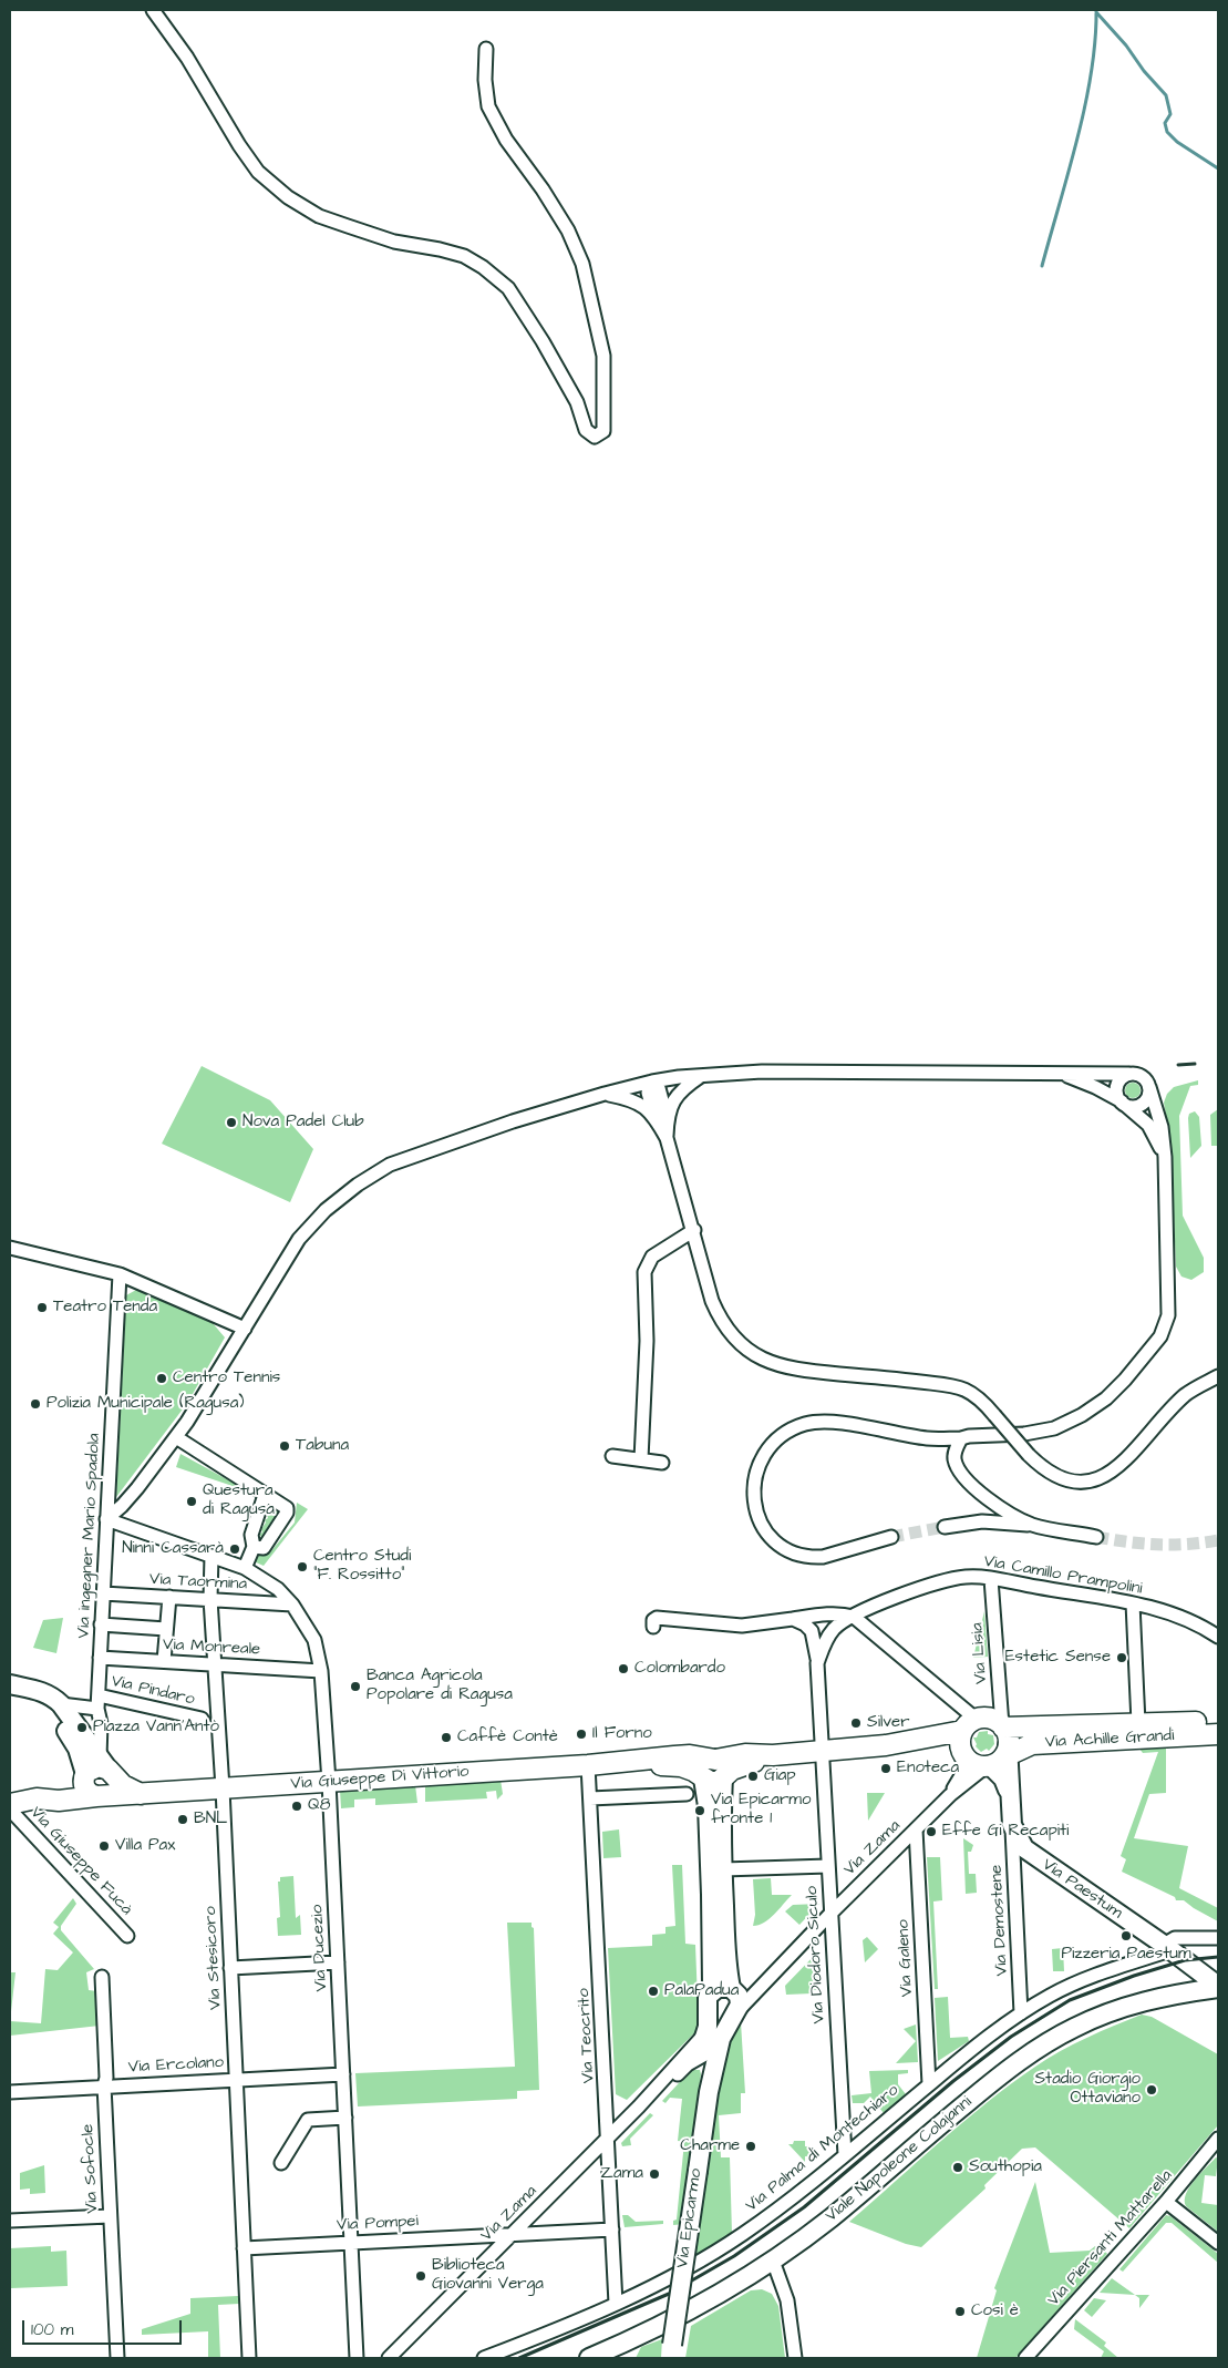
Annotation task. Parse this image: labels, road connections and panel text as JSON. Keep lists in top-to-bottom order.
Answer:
{
  "streets": {
    "main road": [
      "Via Achille Grandi",
      "Via Giuseppe Di Vittorio",
      "Via Paestum",
      "Viale Napoleone Colajanni",
      "Via Epicarmo"
    ],
    "street": [
      "Via ingegner Mario Spadola",
      "Via Camillo Prampolini",
      "Via Taormina",
      "Via Monreale",
      "Via Lisia",
      "Via Pindaro",
      "Via Zama",
      "Via Giuseppe Fucà",
      "Via Demostene",
      "Via Ducezio",
      "Via Diodoro Siculo",
      "Via Stesicoro",
      "Via Galeno",
      "Via Teocrito",
      "Via Ercolano",
      "Via Palma di Montechiaro",
      "Via Sofocle",
      "Via Pompei",
      "Via Piersanti Mattarella"
    ]
  },
  "crossings": [
    ["Via ingegner Mario Spadola", "Via Taormina"],
    ["Via ingegner Mario Spadola", "Via Monreale"],
    ["Via ingegner Mario Spadola", "Via Pindaro"],
    ["Via ingegner Mario Spadola", "Via Giuseppe Di Vittorio"],
    ["Via ingegner Mario Spadola", "Via Ducezio"],
    ["Via Camillo Prampolini", "Via Lisia"],
    ["Via Camillo Prampolini", "Via Diodoro Siculo"],
    ["Via Taormina", "Via Ducezio"],
    ["Via Taormina", "Via Stesicoro"],
    ["Via Monreale", "Via Ducezio"],
    ["Via Monreale", "Via Stesicoro"],
    ["Via Lisia", "Via Achille Grandi"],
    ["Via Lisia", "Via Paestum"],
    ["Via Achille Grandi", "Via Paestum"],
    ["Via Giuseppe Di Vittorio", "Via Ducezio"],
    ["Via Giuseppe Di Vittorio", "Via Stesicoro"],
    ["Via Giuseppe Di Vittorio", "Via Teocrito"],
    ["Via Zama", "Via Diodoro Siculo"],
    ["Via Zama", "Via Galeno"],
    ["Via Zama", "Via Teocrito"],
    ["Via Zama", "Via Pompei"],
    ["Via Paestum", "Via Demostene"],
    ["Via Paestum", "Via Palma di Montechiaro"],
    ["Via Paestum", "Viale Napoleone Colajanni"],
    ["Via Demostene", "Via Palma di Montechiaro"],
    ["Via Ducezio", "Via Stesicoro"],
    ["Via Ducezio", "Via Ercolano"],
    ["Via Ducezio", "Via Pompei"],
    ["Via Diodoro Siculo", "Via Palma di Montechiaro"],
    ["Via Stesicoro", "Via Ercolano"],
    ["Via Stesicoro", "Via Pompei"],
    ["Via Galeno", "Via Palma di Montechiaro"],
    ["Via Teocrito", "Via Palma di Montechiaro"],
    ["Via Teocrito", "Via Pompei"],
    ["Via Ercolano", "Via Sofocle"]
  ],
  "places": [
    "Nova Padel Club",
    "Teatro Tenda",
    "Centro Tennis",
    "Polizia Municipale (Ragusa)",
    "Tabuna",
    "Questura di Ragusa",
    "Ninni Cassarà",
    "Centro Studi \"F. Rossitto\"",
    "Estetic Sense",
    "Colombardo",
    "Banca Agricola Popolare di Ragusa",
    "Silver",
    "Piazza Vann'Antò",
    "Il Forno",
    "Caffè Contè",
    "Enoteca",
    "Giap",
    "Q8",
    "Via Epicarmo fronte 1",
    "BNL",
    "Effe Gi Recapiti",
    "Villa Pax",
    "Pizzeria Paestum",
    "PalaPadua",
    "Stadio Giorgio Ottaviano",
    "Charme",
    "Southopia",
    "Zama",
    "Biblioteca Giovanni Verga",
    "Cosi è"
  ],
  "scale_bar": "100 m"
}
